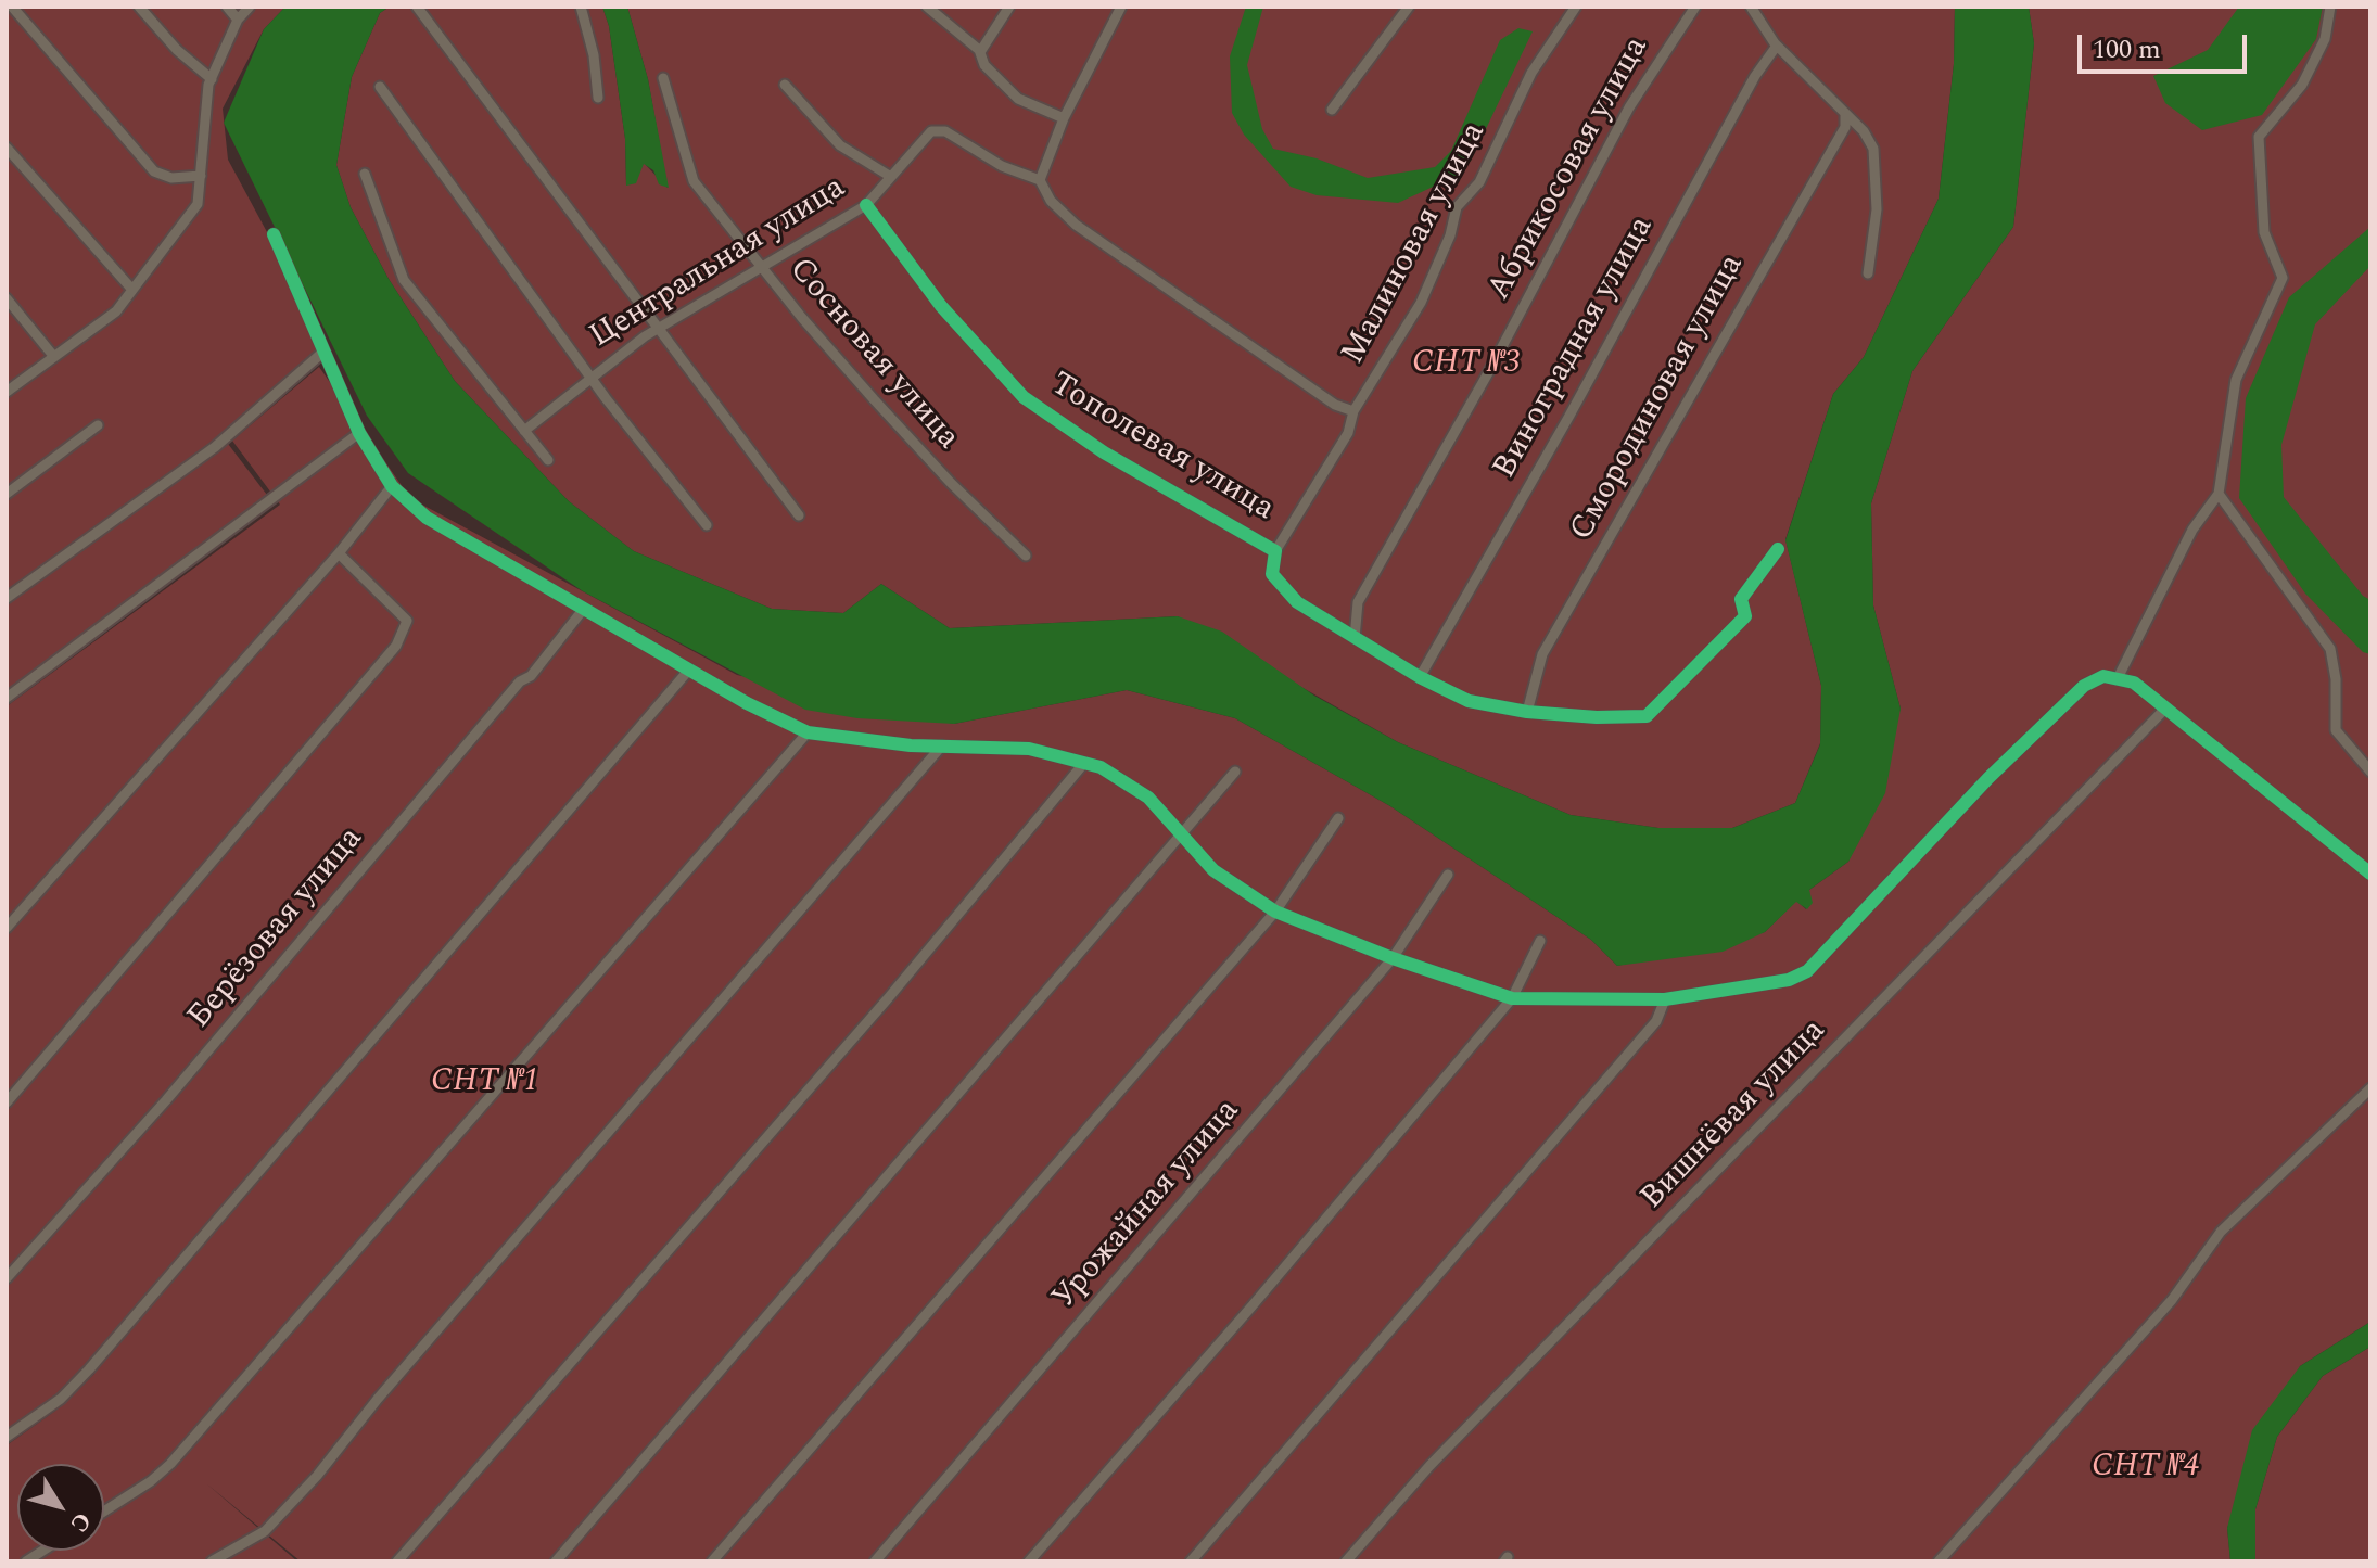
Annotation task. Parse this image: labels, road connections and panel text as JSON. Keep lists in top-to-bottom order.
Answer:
{
  "streets": {
    "street": [
      "Абрикосовая улица",
      "Малиновая улица",
      "Центральная улица",
      "Виноградная улица",
      "Сосновая улица",
      "Смородиновая улица",
      "Тополевая улица",
      "Берёзовая улица",
      "Вишнёвая улица",
      "Урожайная улица"
    ]
  },
  "crossings": [
    ["Абрикосовая улица", "Тополевая улица"],
    ["Малиновая улица", "Тополевая улица"],
    ["Центральная улица", "Сосновая улица"],
    ["Центральная улица", "Тополевая улица"],
    ["Виноградная улица", "Тополевая улица"],
    ["Смородиновая улица", "Тополевая улица"]
  ],
  "parks": ["СНТ №3", "СНТ №1", "СНТ №4"],
  "scale_bar": "100 m",
  "north": "bottom right"
}
